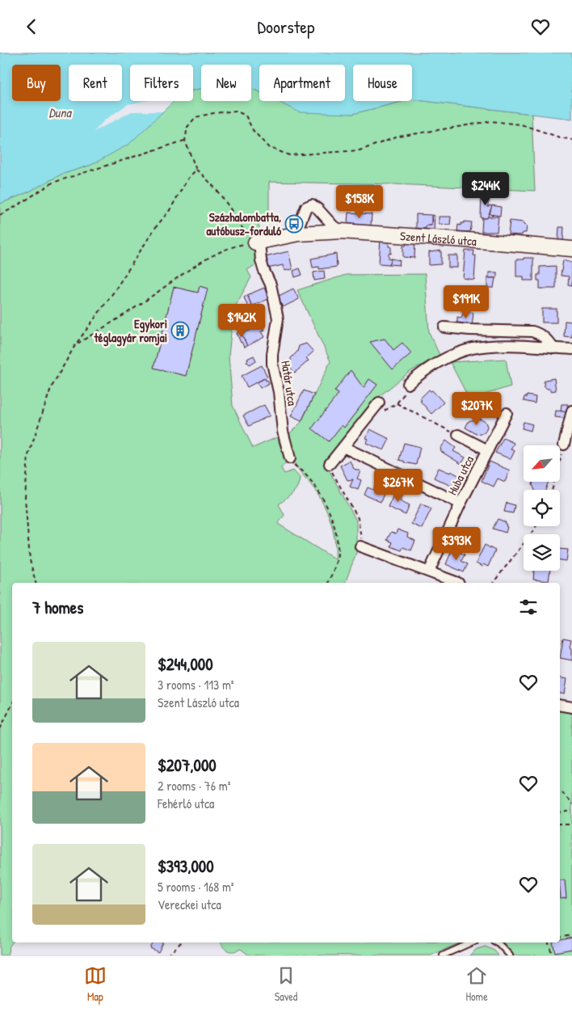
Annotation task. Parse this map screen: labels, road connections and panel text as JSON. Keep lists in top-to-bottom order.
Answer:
{
  "streets": {
    "street": ["Szent László utca", "Határ utca", "Huba utca"]
  },
  "crossings": [
    ["Szent László utca", "Határ utca"]
  ],
  "water": ["Duna"],
  "places": {
    "bus stop": ["Százhalombatta, autóbusz-forduló"],
    "building": ["Egykori téglagyár romjai"]
  },
  "north": "bottom left",
  "page": {
    "header": "Doorstep",
    "chip": [
      "Buy",
      "Rent",
      "Filters",
      "New",
      "Apartment",
      "House"
    ],
    "price": [
      "$244K",
      "$158K",
      "$191K",
      "$142K",
      "$207K",
      "$267K",
      "$393K"
    ],
    "heading": "7 homes",
    "list": [
      {
        "name": "$244,000",
        "note": "3 rooms · 113 m² · Szent László utca"
      },
      {
        "name": "$207,000",
        "note": "2 rooms · 76 m² · Fehérló utca"
      },
      {
        "name": "$393,000",
        "note": "5 rooms · 168 m² · Vereckei utca"
      }
    ],
    "tabs": ["Map", "Saved", "Home"]
  }
}
